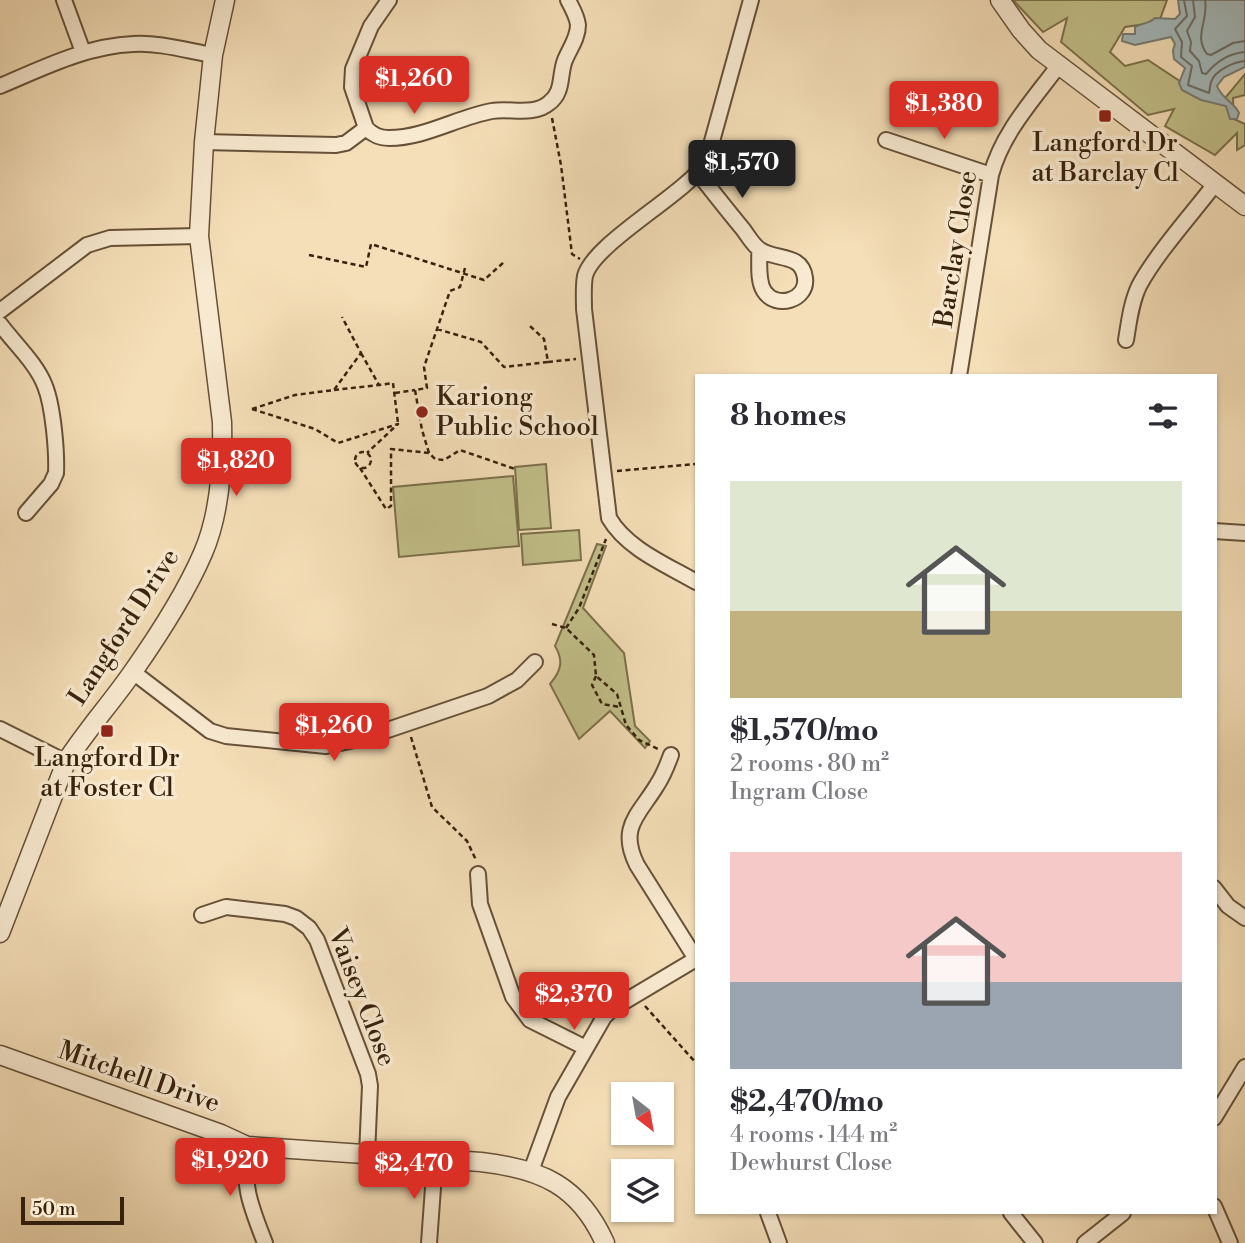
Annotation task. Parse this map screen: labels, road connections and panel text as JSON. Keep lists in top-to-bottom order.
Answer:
{
  "streets": {
    "street": [
      "Barclay Close",
      "Langford Drive",
      "Vaisey Close",
      "Mitchell Drive"
    ]
  },
  "crossings": [
    ["Vaisey Close", "Mitchell Drive"]
  ],
  "places": {
    "transit": ["Langford Dr at Barclay Cl", "Langford Dr at Foster Cl"],
    "other": ["Kariong Public School"]
  },
  "scale_bar": "50 m",
  "north": "bottom right",
  "page": {
    "price": [
      "$1,260",
      "$1,380",
      "$1,570",
      "$1,820",
      "$1,260",
      "$2,370",
      "$1,920",
      "$2,470"
    ],
    "heading": "8 homes",
    "list": [
      {
        "name": "$1,570/mo",
        "note": "2 rooms · 80 m² · Ingram Close"
      },
      {
        "name": "$2,470/mo",
        "note": "4 rooms · 144 m² · Dewhurst Close"
      }
    ],
    "scale": "50 m"
  }
}
